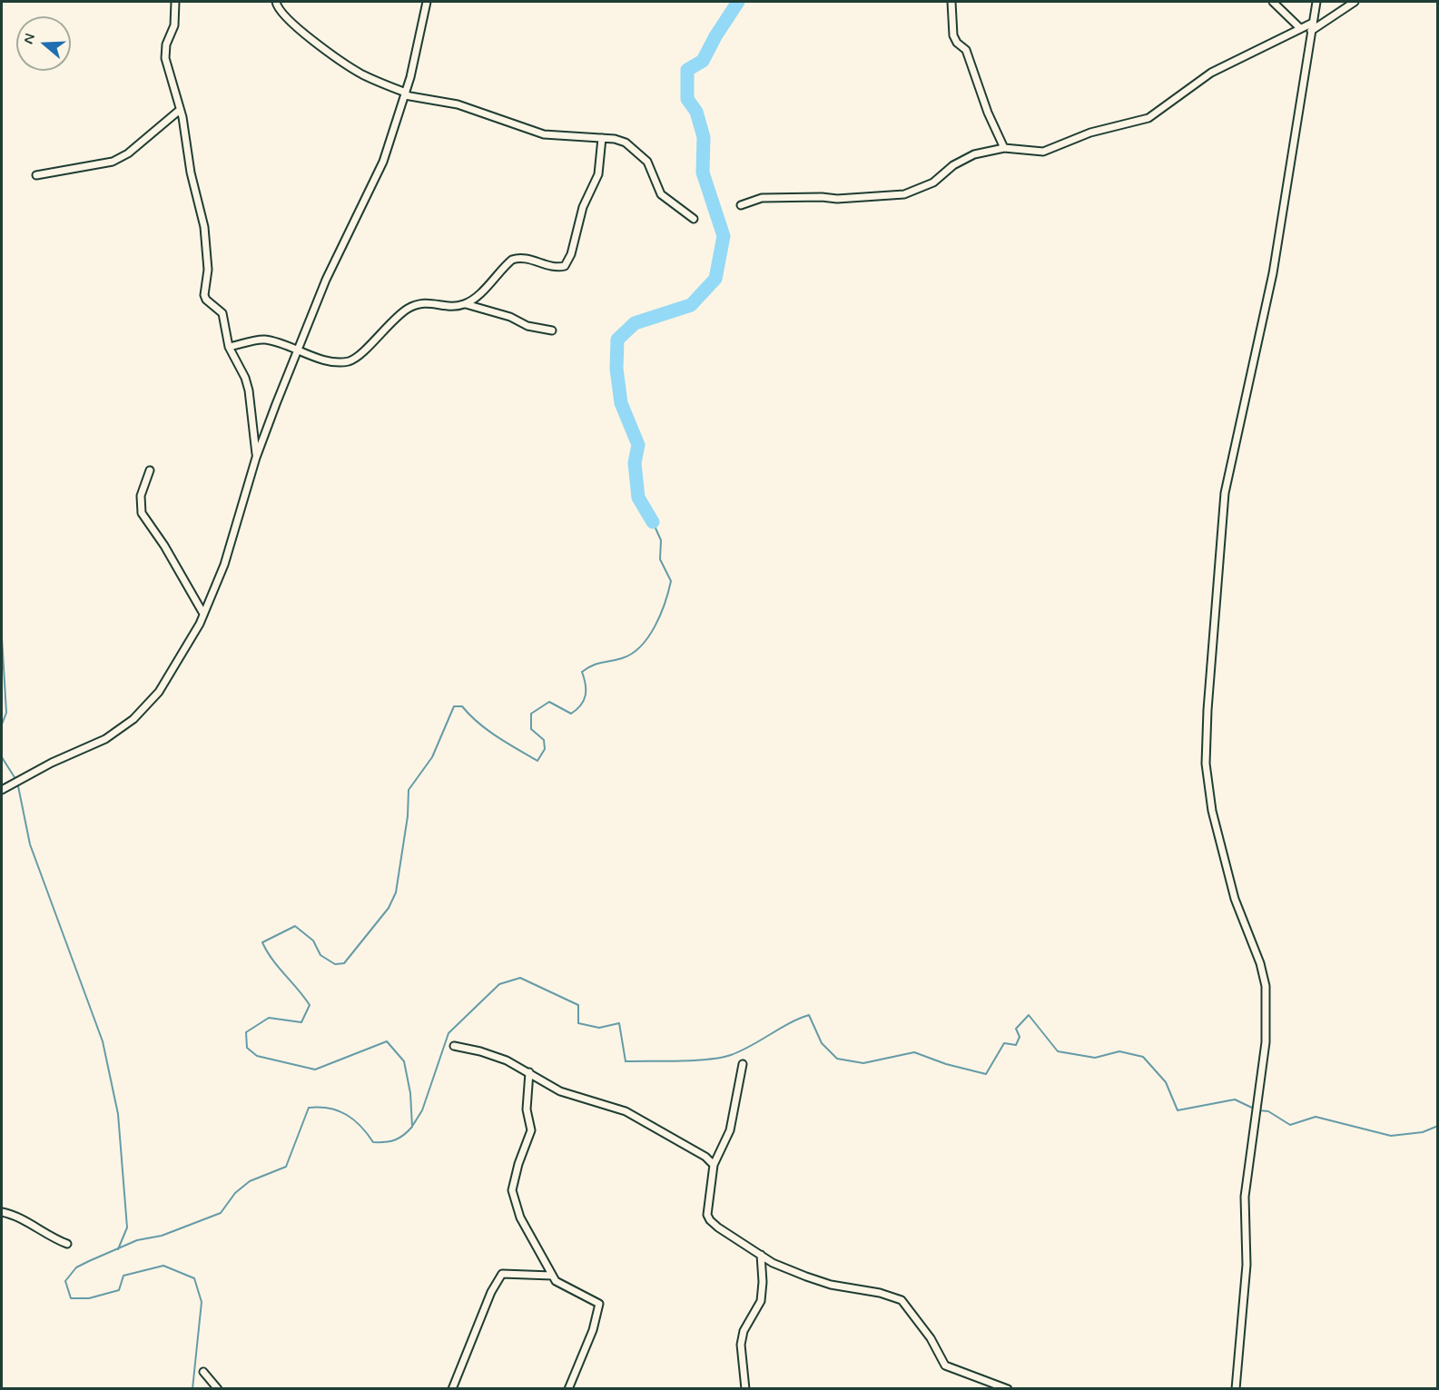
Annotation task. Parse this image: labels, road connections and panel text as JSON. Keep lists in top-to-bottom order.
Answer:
{
  "north": "left"
}
